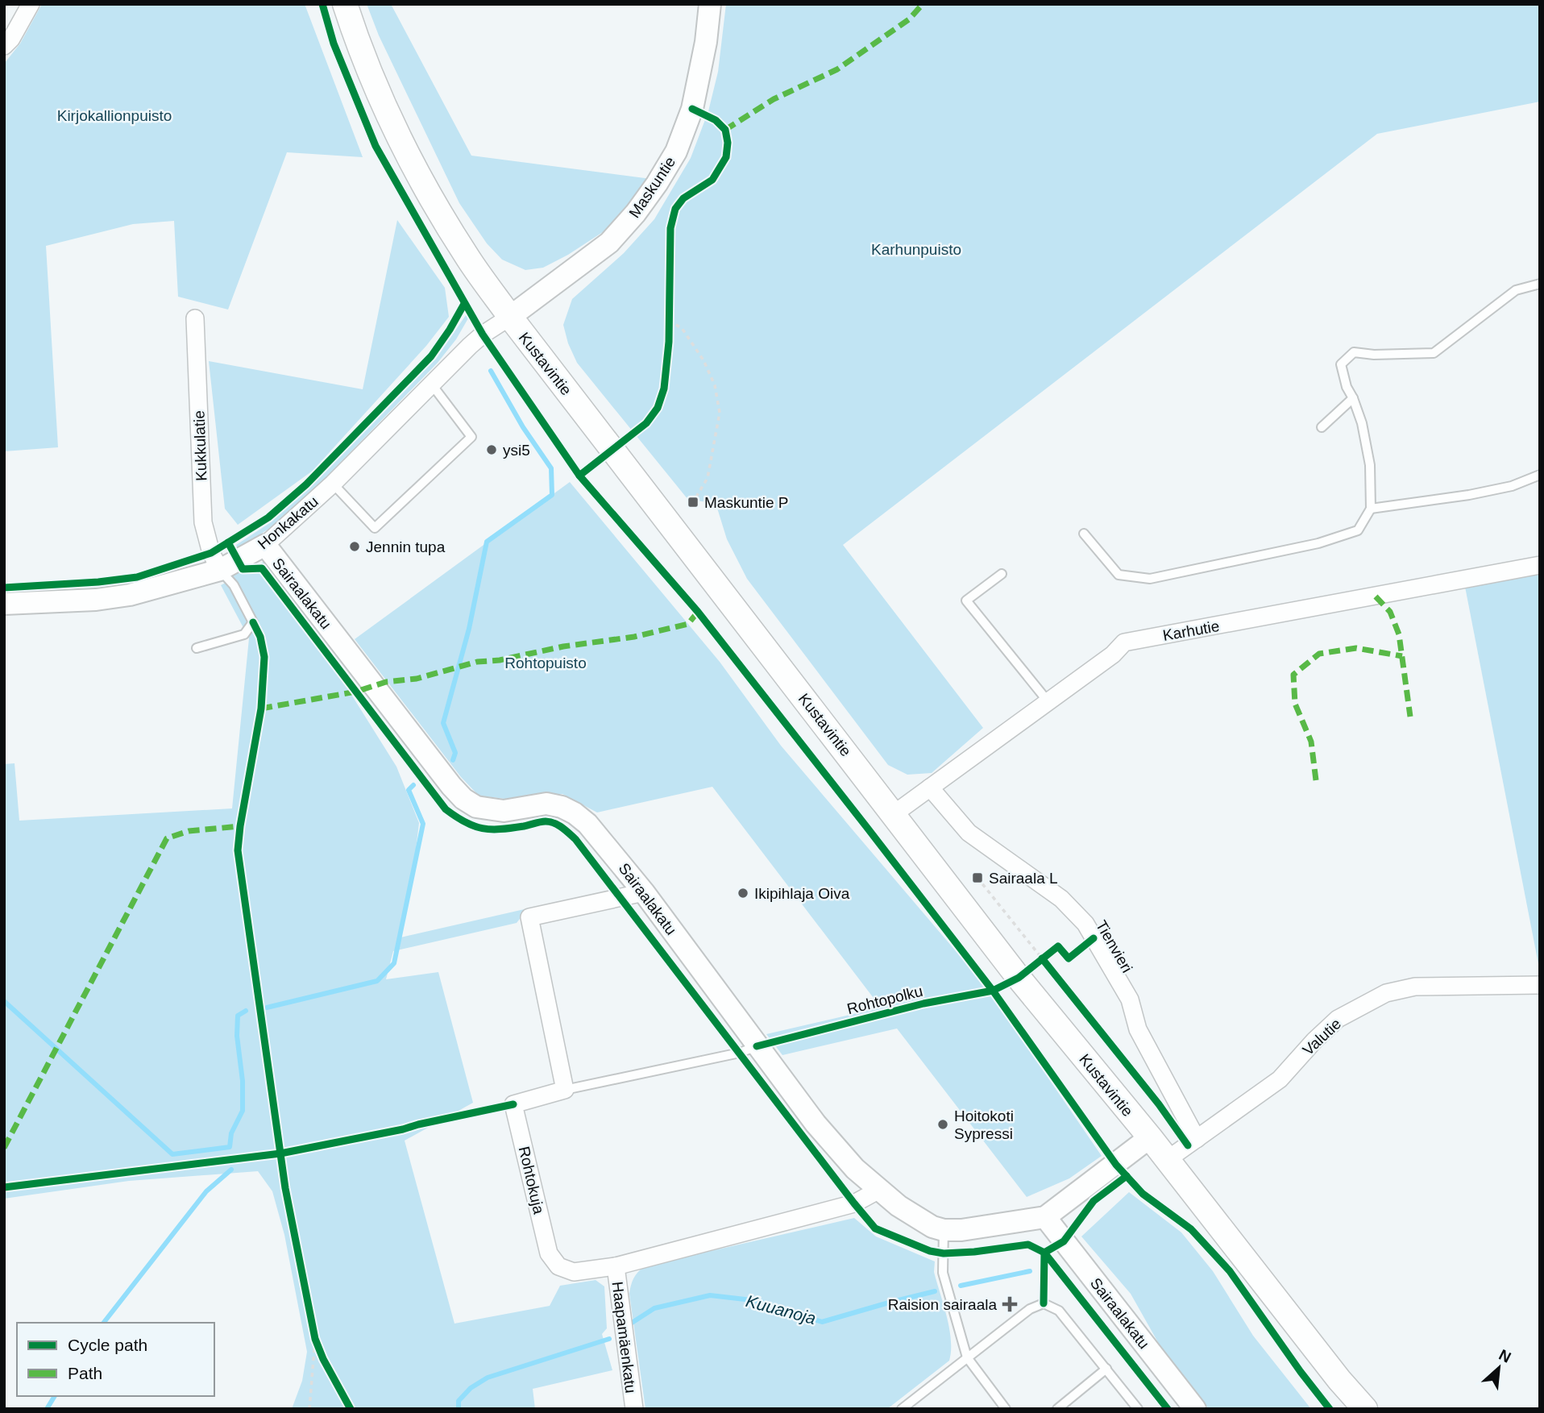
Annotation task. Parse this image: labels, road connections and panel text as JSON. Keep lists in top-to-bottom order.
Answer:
{
  "streets": {
    "main road": ["Kustavintie"],
    "street": [
      "Maskuntie",
      "Kukkulatie",
      "Honkakatu",
      "Sairaalakatu",
      "Karhutie",
      "Tienvieri",
      "Valutie",
      "Rohtokuja",
      "Haapamäenkatu"
    ],
    "cycle path": ["Rohtopolku"]
  },
  "crossings": [
    ["Maskuntie", "Kustavintie"],
    ["Maskuntie", "Honkakatu"],
    ["Kustavintie", "Honkakatu"],
    ["Kustavintie", "Sairaalakatu"],
    ["Kustavintie", "Karhutie"],
    ["Kustavintie", "Valutie"],
    ["Kukkulatie", "Honkakatu"],
    ["Honkakatu", "Sairaalakatu"],
    ["Sairaalakatu", "Rohtokuja"],
    ["Karhutie", "Tienvieri"],
    ["Tienvieri", "Valutie"],
    ["Rohtokuja", "Haapamäenkatu"]
  ],
  "water": ["Kuuanoja"],
  "parks": ["Kirjokallionpuisto", "Karhunpuisto", "Rohtopuisto"],
  "places": {
    "other": [
      "ysi5",
      "Jennin tupa",
      "Ikipihlaja Oiva",
      "Hoitokoti Sypressi"
    ],
    "transit": ["Maskuntie P", "Sairaala L"],
    "health": ["Raision sairaala"]
  },
  "legend": ["Cycle path", "Path"],
  "north": "top right"
}
